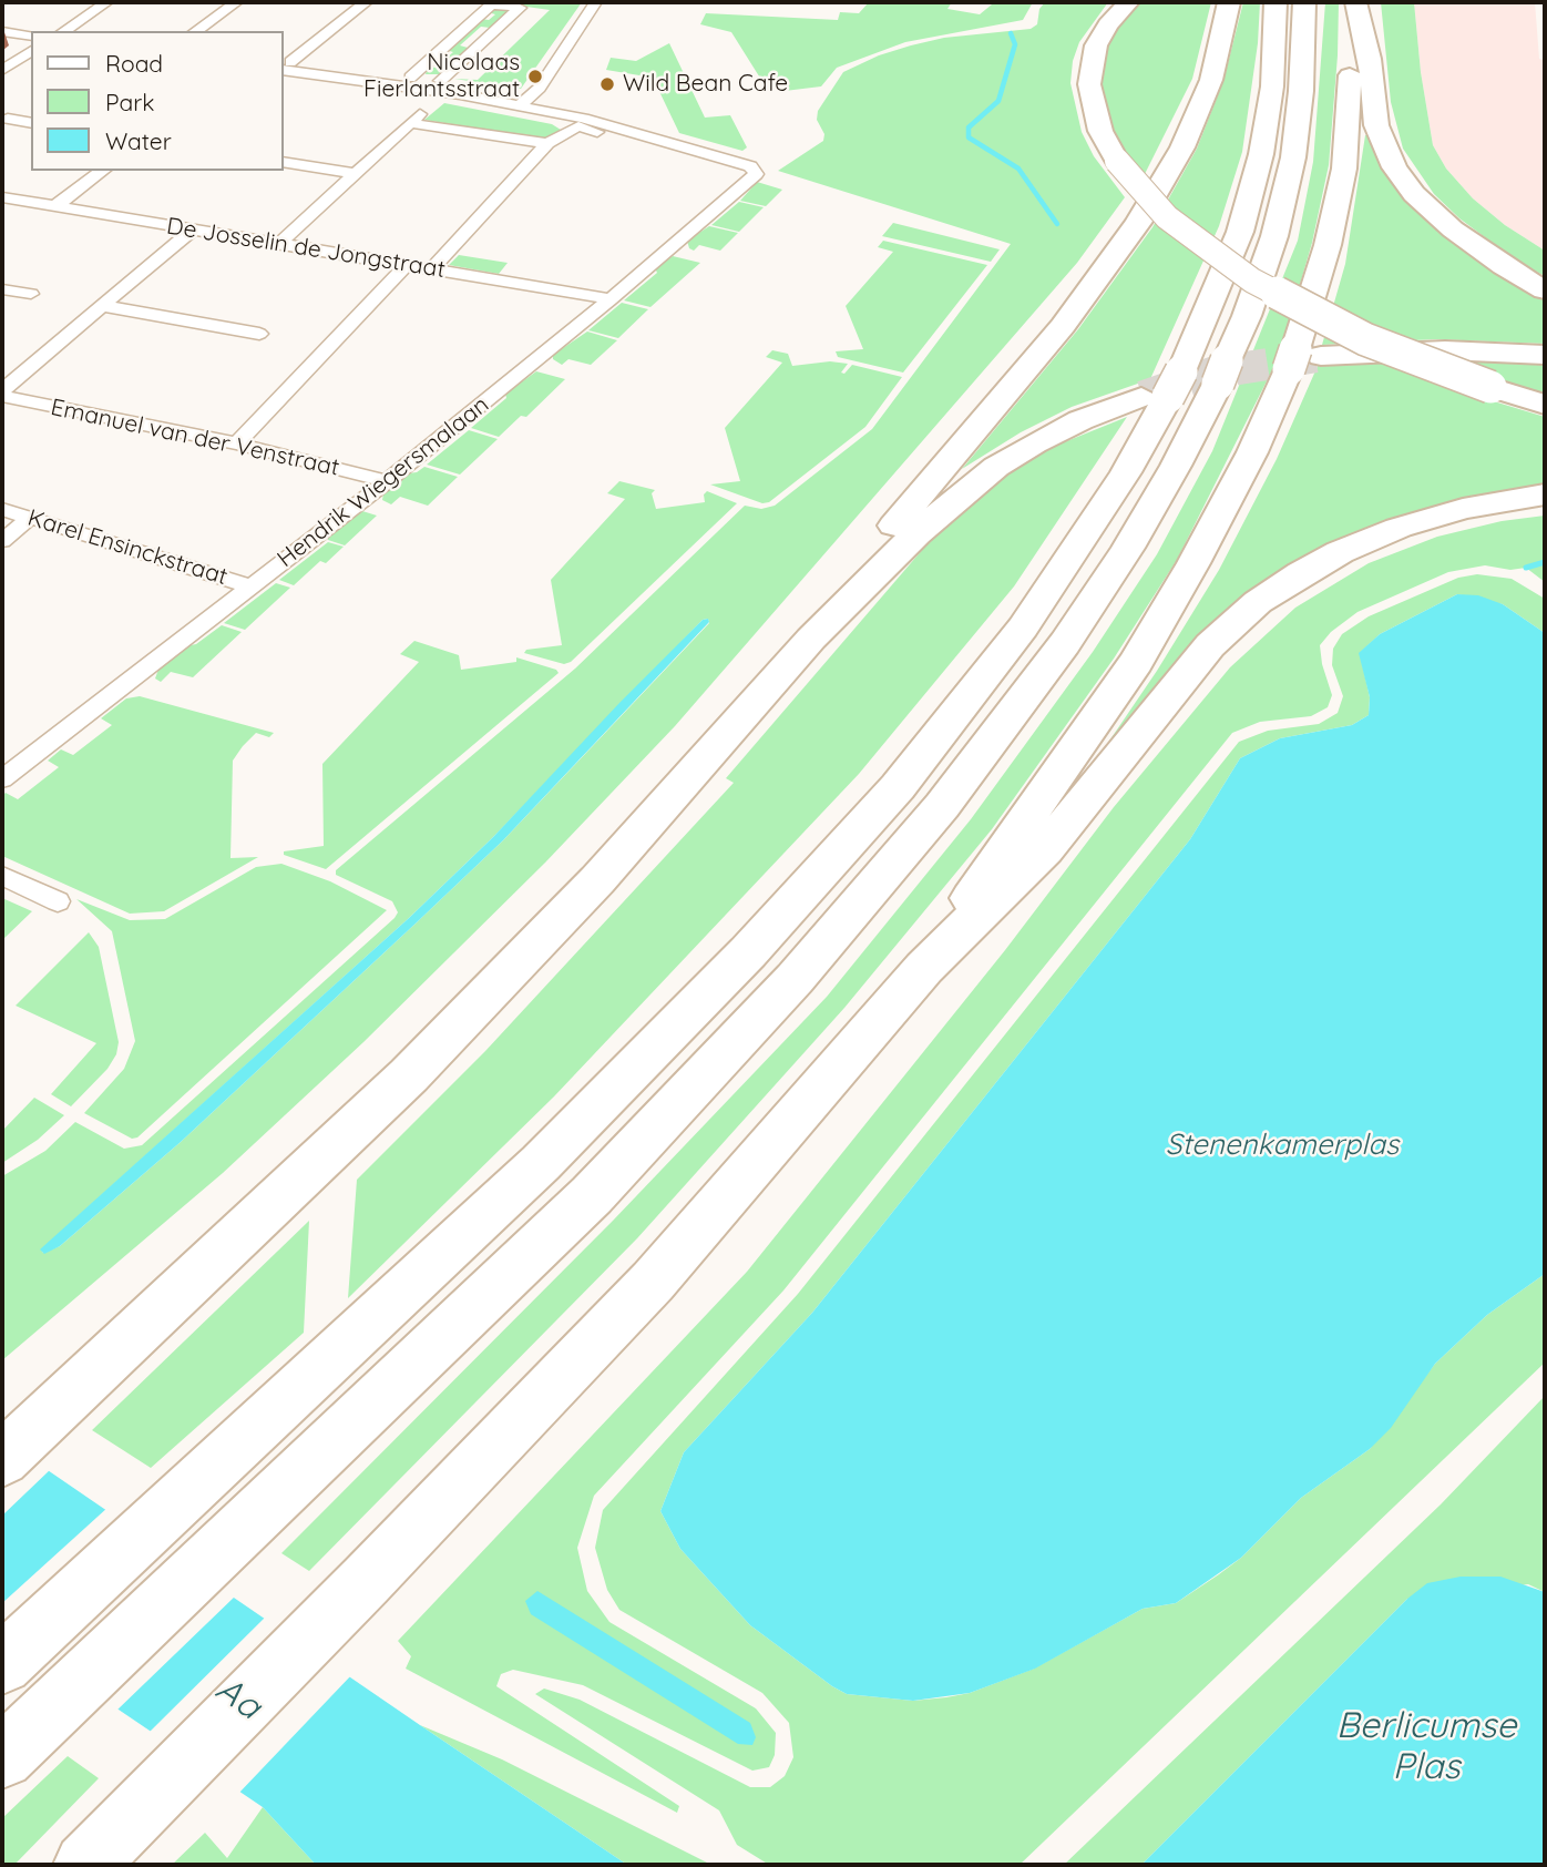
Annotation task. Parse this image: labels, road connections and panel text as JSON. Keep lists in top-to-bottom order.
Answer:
{
  "streets": {
    "street": [
      "De Josselin de Jongstraat",
      "Emanuel van der Venstraat",
      "Hendrik Wiegersmalaan",
      "Karel Ensinckstraat"
    ]
  },
  "crossings": [
    ["De Josselin de Jongstraat", "Hendrik Wiegersmalaan"],
    ["Emanuel van der Venstraat", "Hendrik Wiegersmalaan"],
    ["Hendrik Wiegersmalaan", "Karel Ensinckstraat"]
  ],
  "water": ["Stenenkamerplas", "Aa", "Berlicumse Plas"],
  "places": ["Nicolaas Fierlantsstraat", "Wild Bean Cafe"],
  "legend": ["Road", "Park", "Water"]
}
